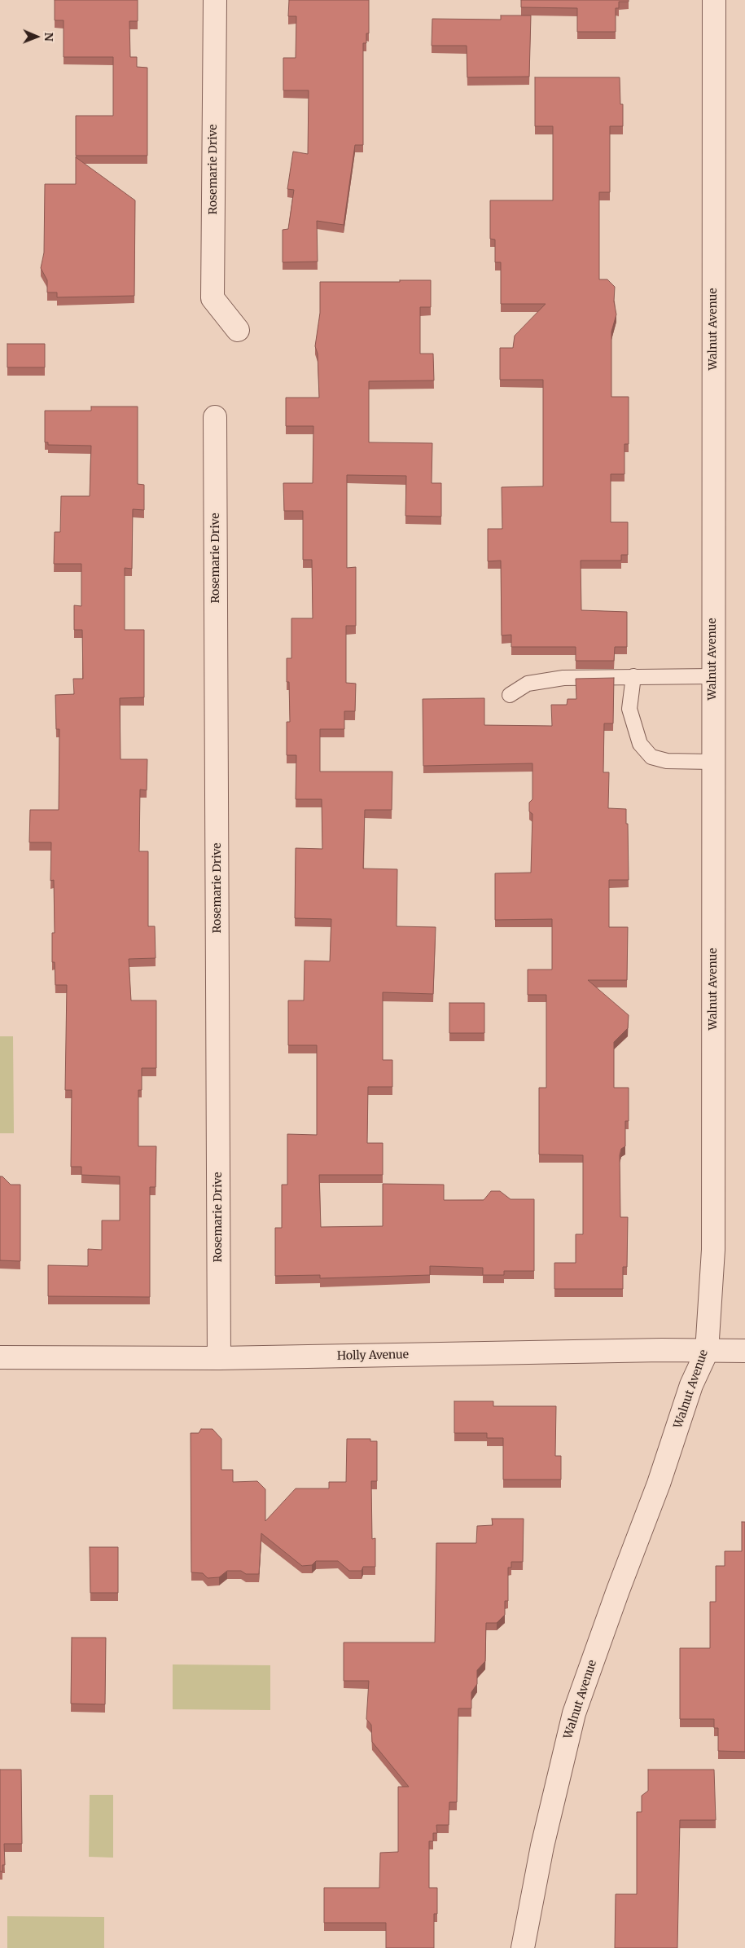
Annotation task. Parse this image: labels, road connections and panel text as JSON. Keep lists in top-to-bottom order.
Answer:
{
  "streets": {
    "street": ["Rosemarie Drive", "Walnut Avenue", "Holly Avenue"]
  },
  "crossings": [
    ["Rosemarie Drive", "Holly Avenue"],
    ["Walnut Avenue", "Holly Avenue"]
  ],
  "north": "right"
}
